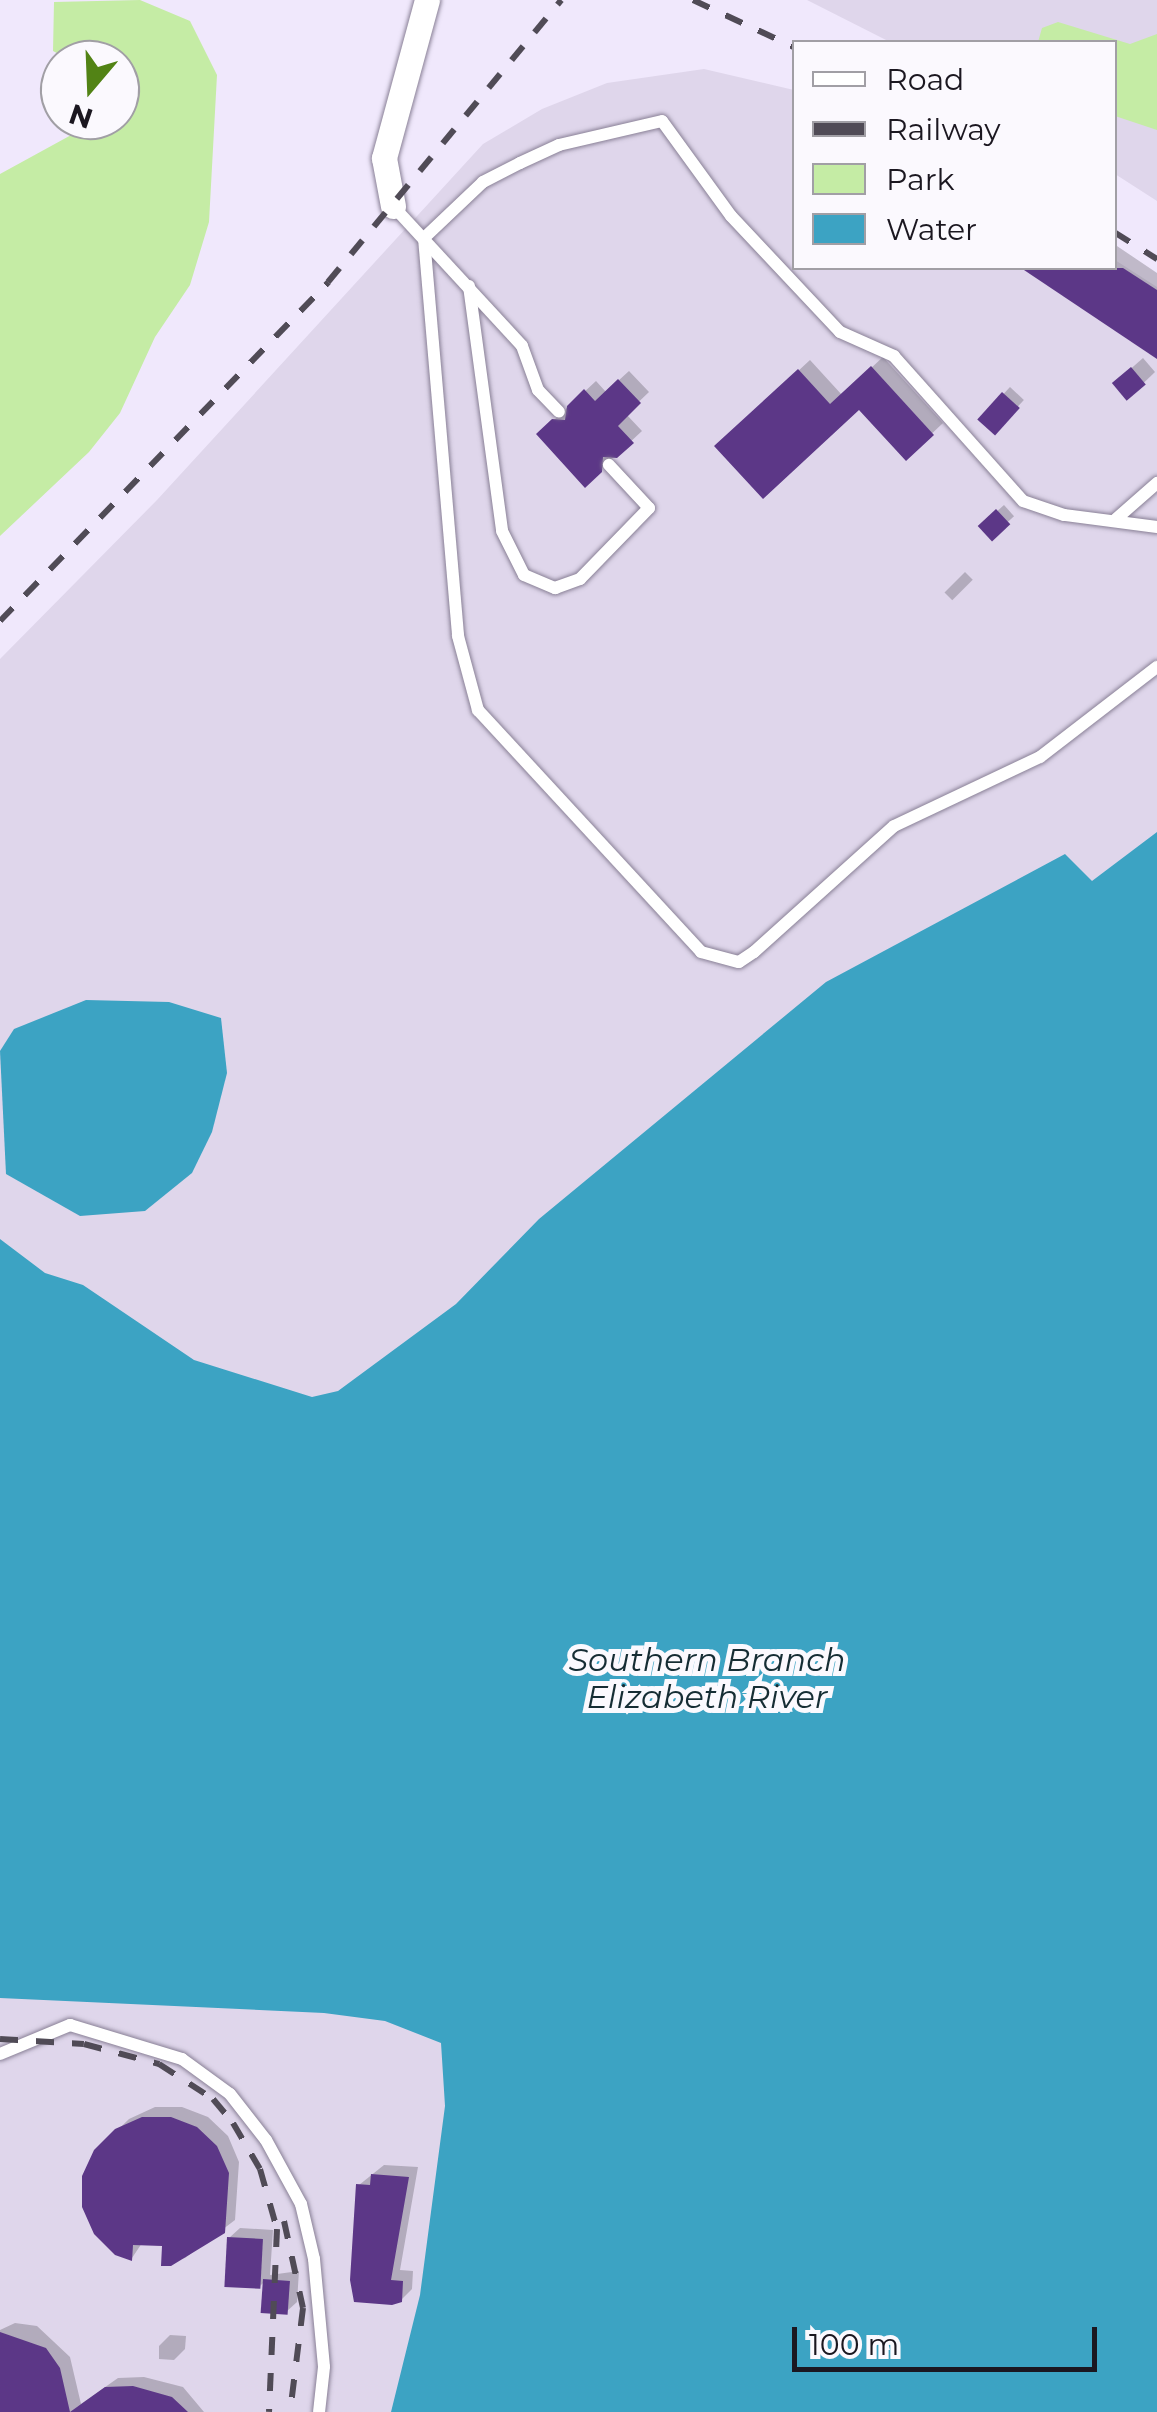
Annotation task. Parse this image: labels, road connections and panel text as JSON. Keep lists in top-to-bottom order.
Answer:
{
  "water": ["Southern Branch Elizabeth River"],
  "legend": [
    "Road",
    "Railway",
    "Park",
    "Water"
  ],
  "scale_bar": "100 m",
  "north": "bottom"
}
